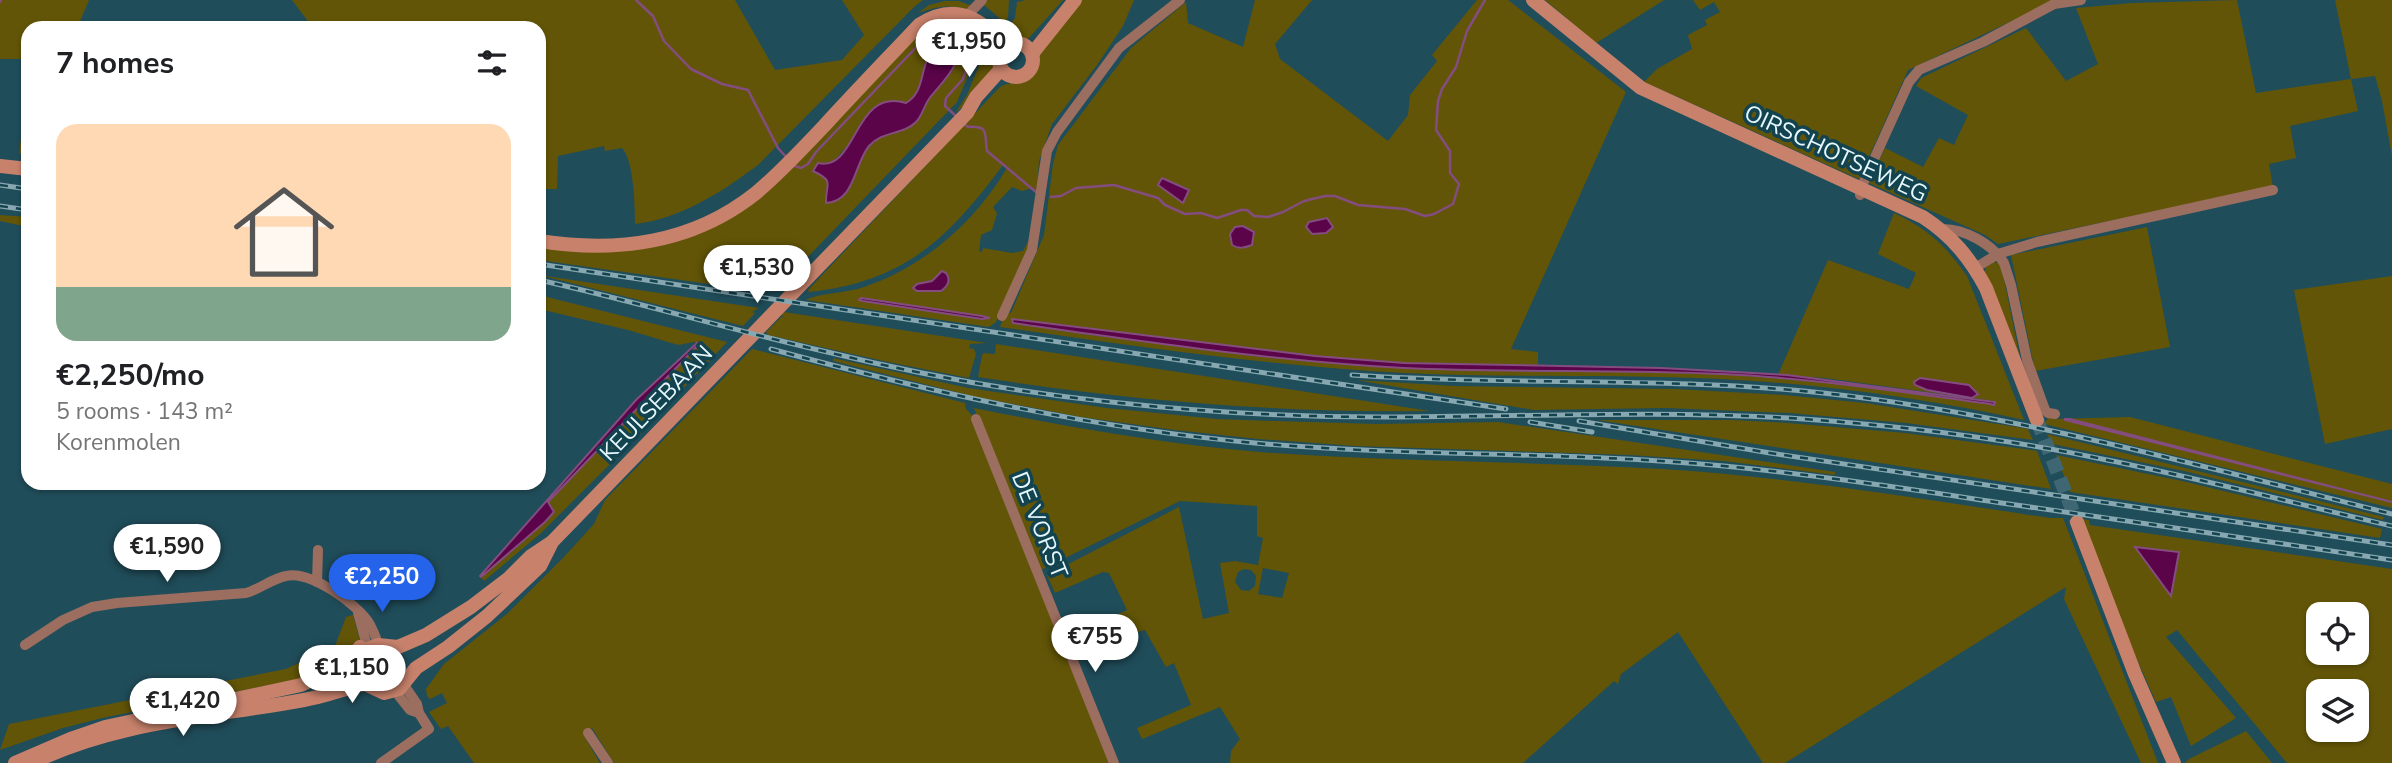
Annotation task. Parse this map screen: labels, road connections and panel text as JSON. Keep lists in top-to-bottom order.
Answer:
{
  "streets": {
    "main road": ["OIRSCHOTSEWEG", "KEULSEBAAN"],
    "street": ["DE VORST"]
  },
  "page": {
    "price": [
      "€1,950",
      "€1,530",
      "€1,590",
      "€2,250",
      "€755",
      "€1,150",
      "€1,420"
    ],
    "heading": "7 homes",
    "list": [
      {
        "name": "€2,250/mo",
        "note": "5 rooms · 143 m² · Korenmolen"
      }
    ]
  }
}
